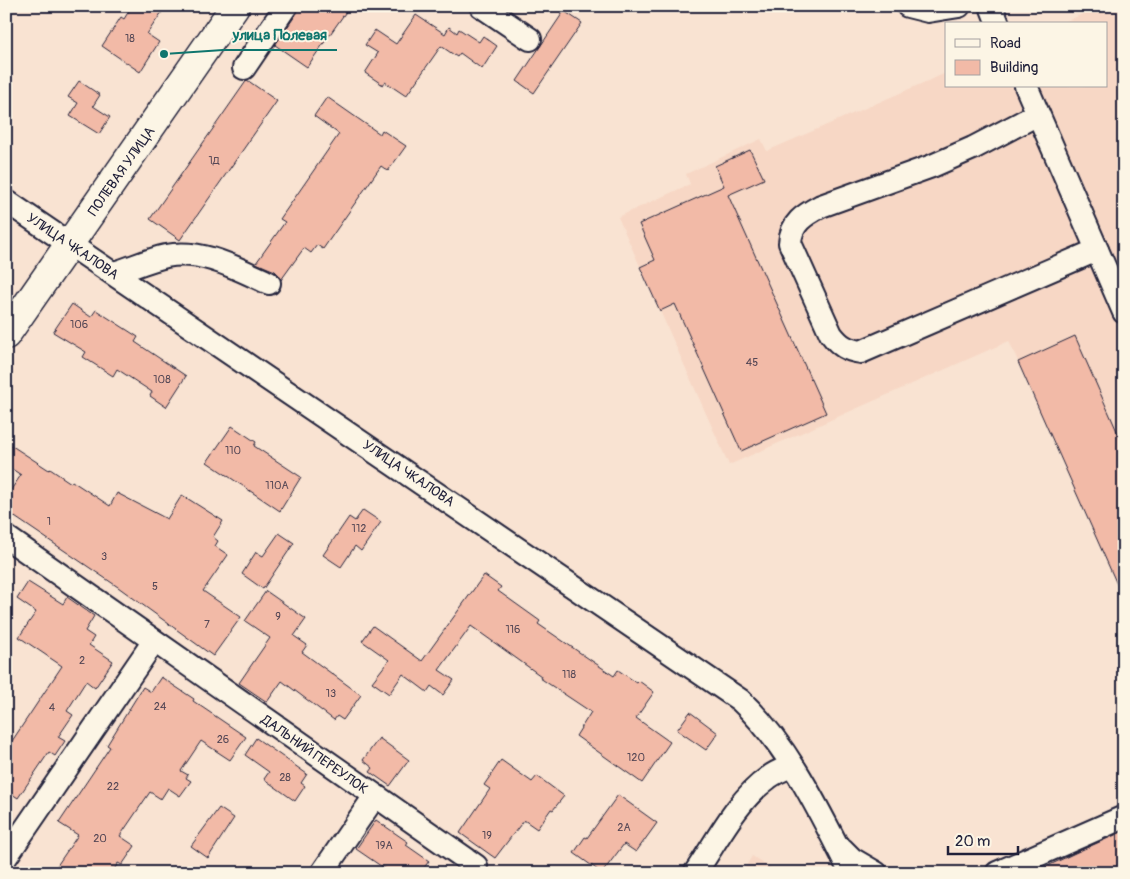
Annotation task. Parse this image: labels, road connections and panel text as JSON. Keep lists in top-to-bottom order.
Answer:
{
  "streets": {
    "main road": ["ПОЛЕВАЯ УЛИЦА"],
    "street": ["УЛИЦА ЧКАЛОВА", "ДАЛЬНИЙ ПЕРЕУЛОК"]
  },
  "crossings": [
    ["ПОЛЕВАЯ УЛИЦА", "УЛИЦА ЧКАЛОВА"]
  ],
  "places": ["улица Полевая"],
  "house_numbers": [
    "18",
    "1Д",
    "106",
    "45",
    "108",
    "110",
    "110А",
    "1",
    "112",
    "3",
    "5",
    "9",
    "7",
    "116",
    "2",
    "118",
    "13",
    "24",
    "4",
    "26",
    "120",
    "28",
    "22",
    "2А",
    "19",
    "20",
    "19А"
  ],
  "legend": ["Road", "Building"],
  "scale_bar": "20 m"
}
